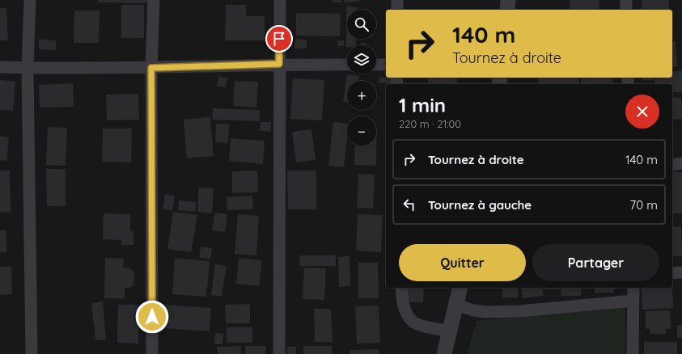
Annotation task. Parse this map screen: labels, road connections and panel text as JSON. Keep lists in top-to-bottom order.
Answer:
{
  "page": {
    "map_buttons": ["+", "−"],
    "turn": ["140 m", "Tournez à droite"],
    "heading": ["1 min", "220 m · 21:00"],
    "list": [
      {
        "name": "Tournez à droite",
        "value": "140 m"
      },
      {
        "name": "Tournez à gauche",
        "value": "70 m"
      }
    ],
    "buttons": ["Quitter", "Partager"]
  }
}
